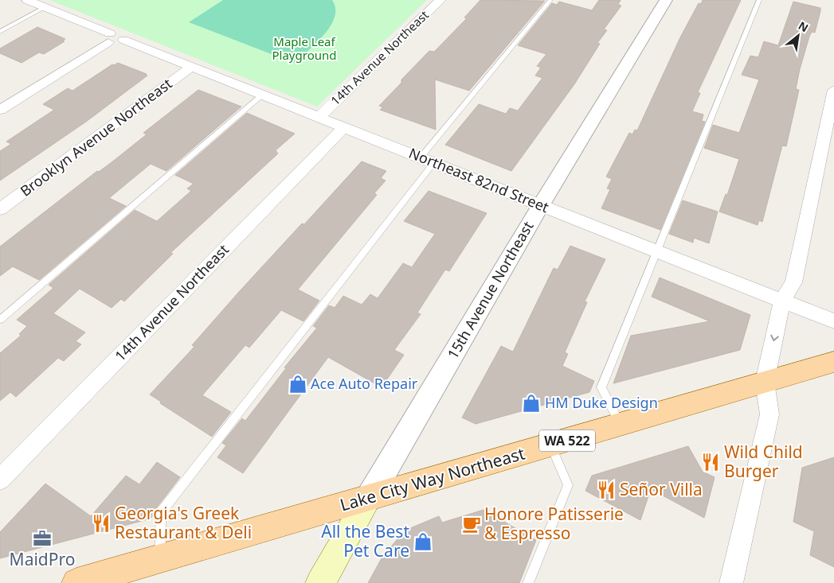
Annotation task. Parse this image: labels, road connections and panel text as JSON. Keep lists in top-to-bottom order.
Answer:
{
  "streets": {
    "main road": ["15th Avenue Northeast", "WA 522", "Lake City Way Northeast"],
    "street": ["14th Avenue Northeast", "Brooklyn Avenue Northeast", "Northeast 82nd Street"]
  },
  "crossings": [
    ["14th Avenue Northeast", "Northeast 82nd Street"],
    ["Brooklyn Avenue Northeast", "Northeast 82nd Street"],
    ["Northeast 82nd Street", "15th Avenue Northeast"],
    ["15th Avenue Northeast", "Lake City Way Northeast"]
  ],
  "parks": ["Maple Leaf Playground"],
  "places": {
    "shop": ["Ace Auto Repair", "HM Duke Design", "All the Best Pet Care"],
    "restaurant": ["Wild Child Burger", "Señor Villa", "Georgia's Greek Restaurant & Deli"],
    "cafe": ["Honore Patisserie & Espresso"],
    "office": ["MaidPro"]
  },
  "north": "top right"
}
